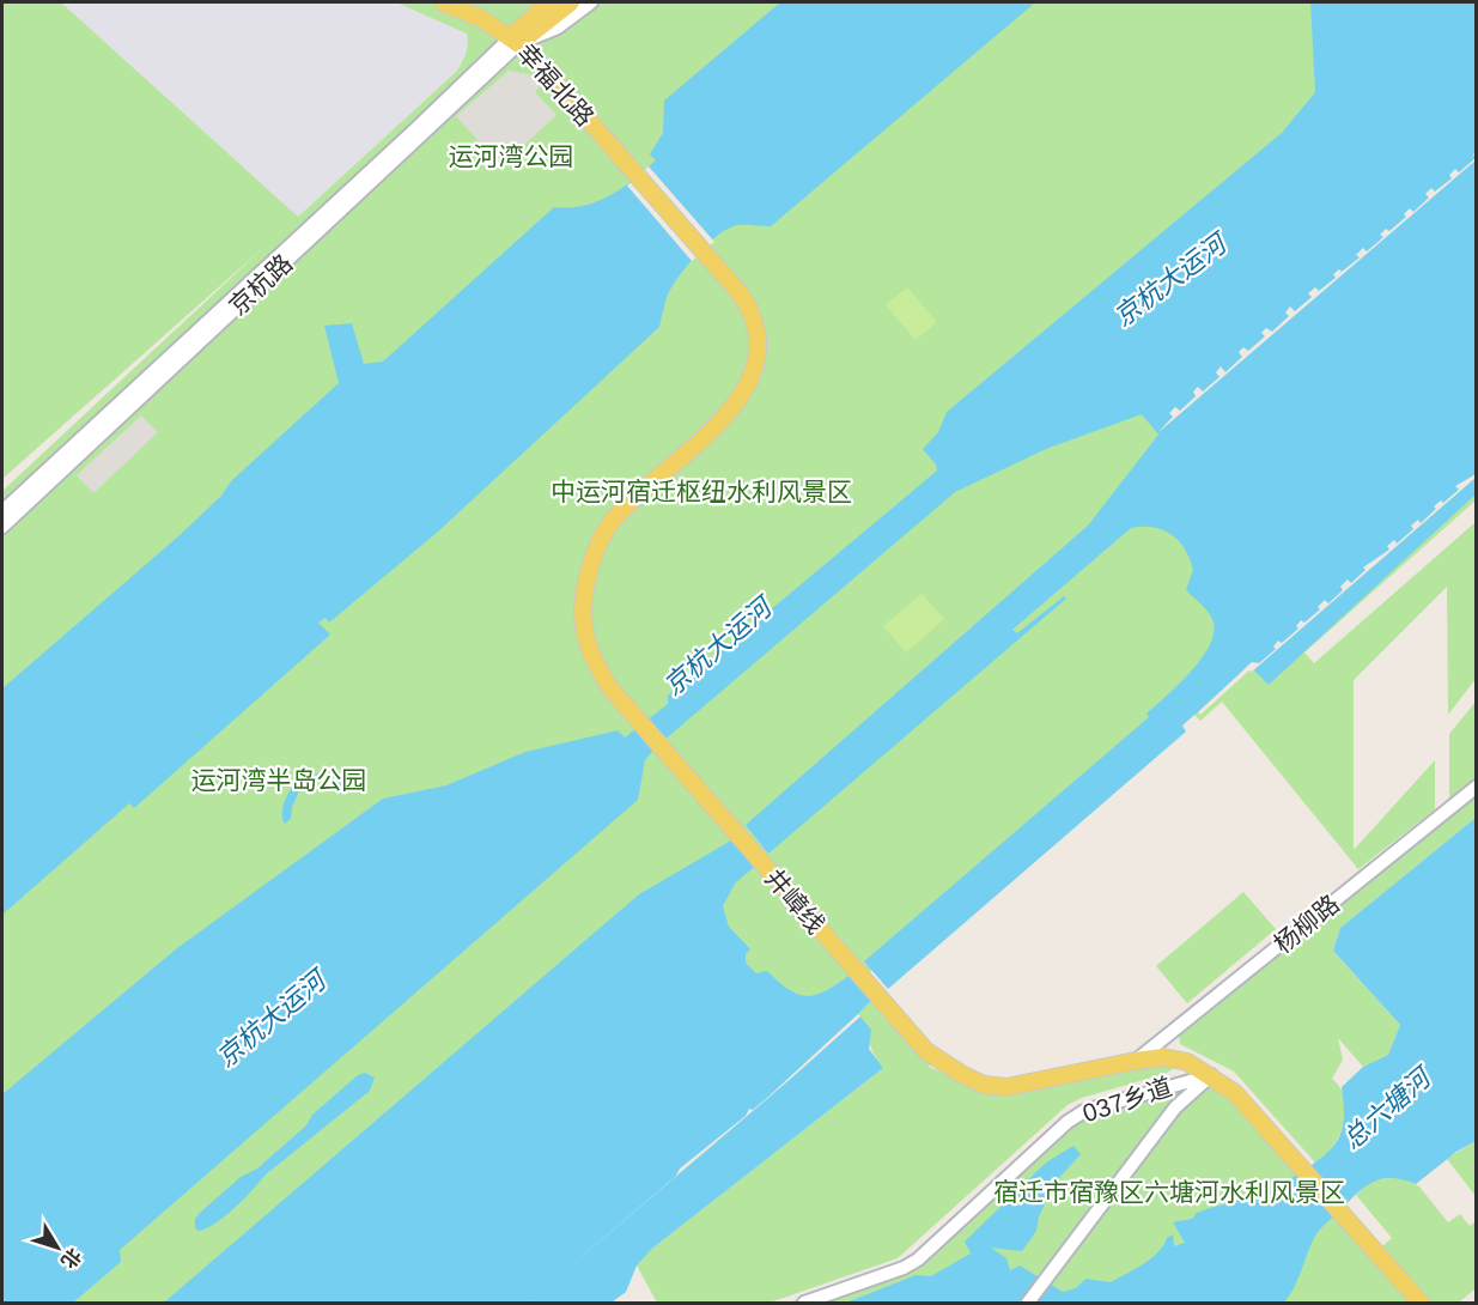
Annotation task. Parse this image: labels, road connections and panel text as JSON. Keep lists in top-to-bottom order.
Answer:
{
  "streets": {
    "main road": ["幸福北路", "井嶂线"],
    "street": ["京杭路", "杨柳路", "037乡道"]
  },
  "crossings": [
    ["幸福北路", "京杭路"],
    ["幸福北路", "井嶂线"],
    ["井嶂线", "杨柳路"],
    ["井嶂线", "037乡道"]
  ],
  "water": ["京杭大运河", "总六塘河"],
  "parks": [
    "运河湾公园",
    "中运河宿迁枢纽水利风景区",
    "运河湾半岛公园",
    "宿迁市宿豫区六塘河水利风景区"
  ],
  "north": "bottom right"
}
